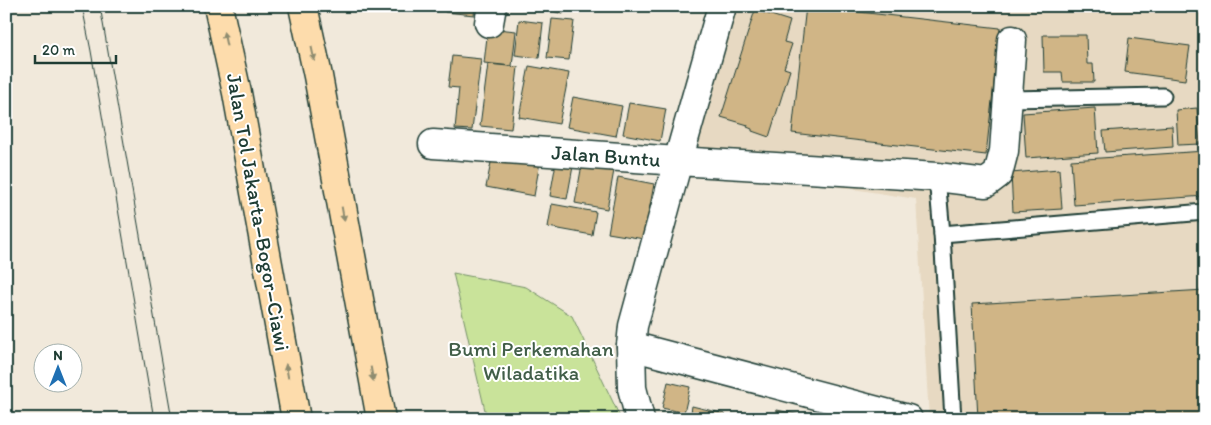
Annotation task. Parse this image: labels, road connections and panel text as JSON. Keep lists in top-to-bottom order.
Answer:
{
  "streets": {
    "highway": ["Jalan Tol Jakarta–Bogor–Ciawi"],
    "street": ["Jalan Buntu"]
  },
  "parks": ["Bumi Perkemahan Wiladatika"],
  "scale_bar": "20 m",
  "north": "top"
}
